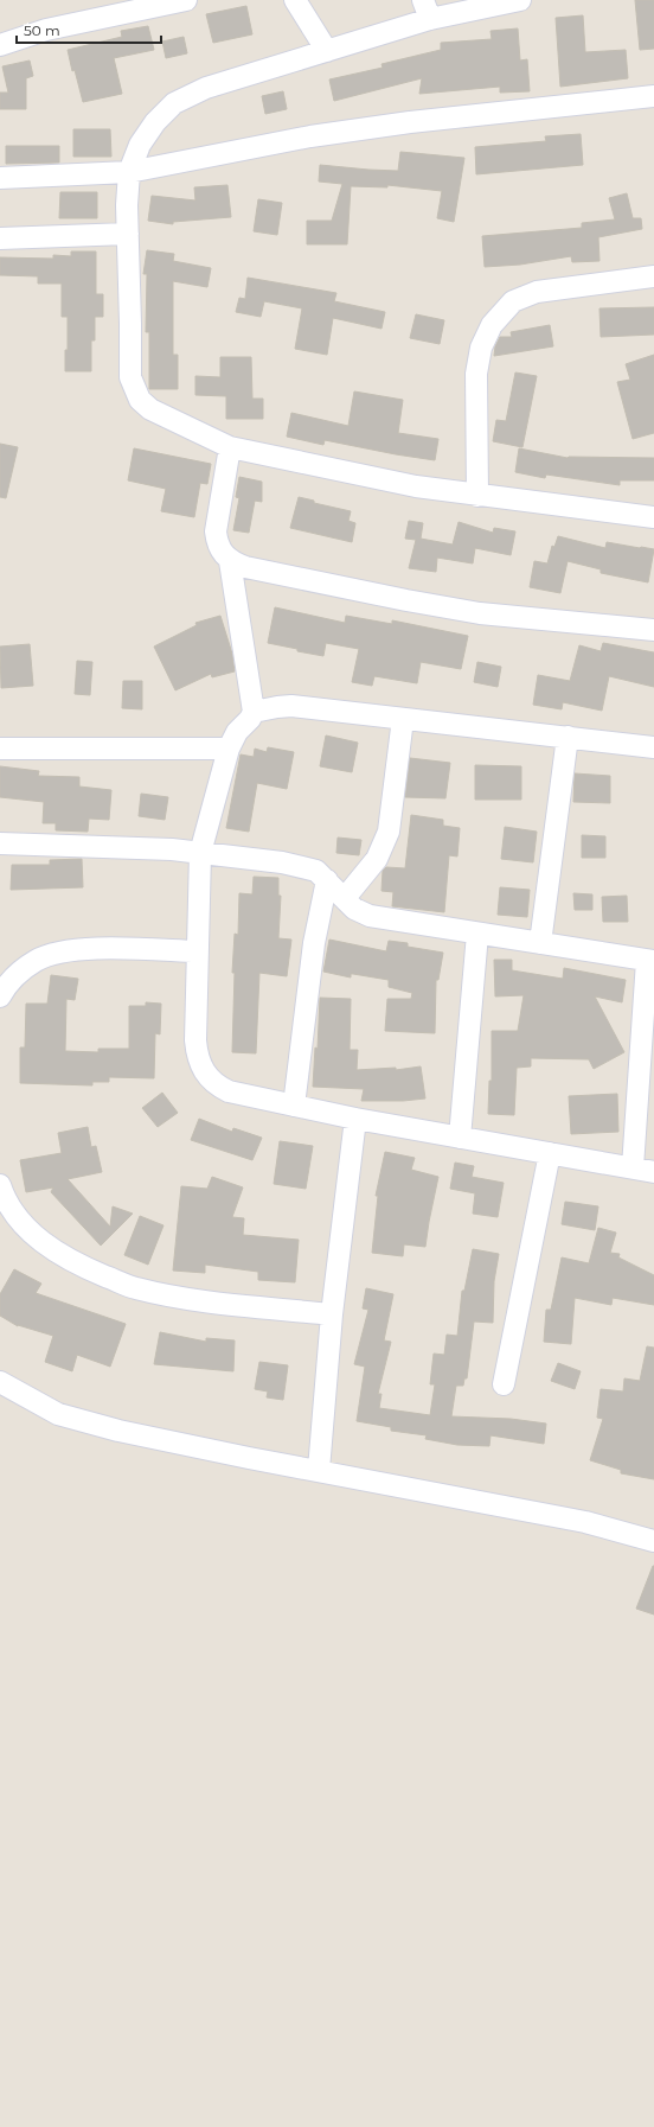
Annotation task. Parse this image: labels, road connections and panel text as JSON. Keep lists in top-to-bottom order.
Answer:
{
  "scale_bar": "50 m"
}
